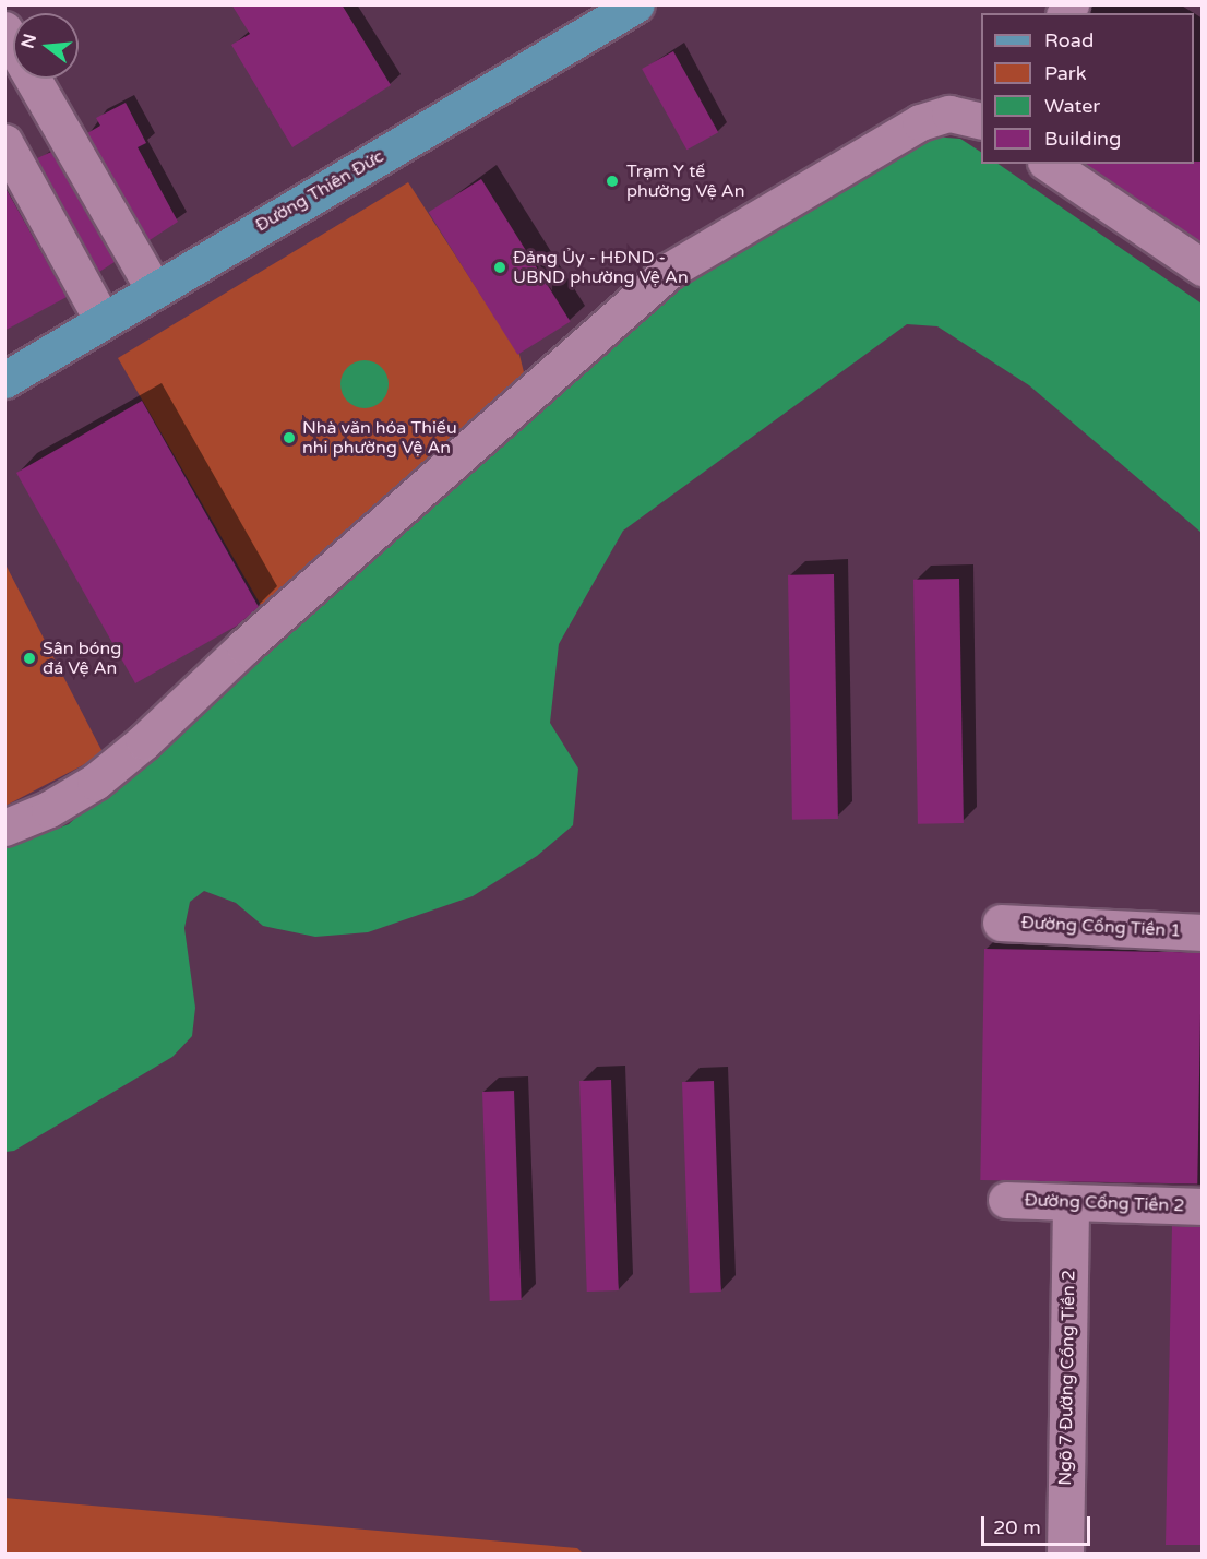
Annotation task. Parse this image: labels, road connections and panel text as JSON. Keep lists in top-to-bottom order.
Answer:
{
  "streets": {
    "main road": ["Đường Thiên Đức"],
    "street": ["Đường Cổng Tiền 1", "Đường Cổng Tiền 2", "Ngõ 7 Đường Cổng Tiền 2"]
  },
  "crossings": [
    ["Đường Cổng Tiền 2", "Ngõ 7 Đường Cổng Tiền 2"]
  ],
  "places": [
    "Trạm Y tế phường Vệ An",
    "Đảng Ủy - HĐND - UBND phường Vệ An",
    "Nhà văn hóa Thiếu nhi phường Vệ An",
    "Sân bóng đá Vệ An"
  ],
  "legend": [
    "Road",
    "Park",
    "Water",
    "Building"
  ],
  "scale_bar": "20 m",
  "north": "left"
}
